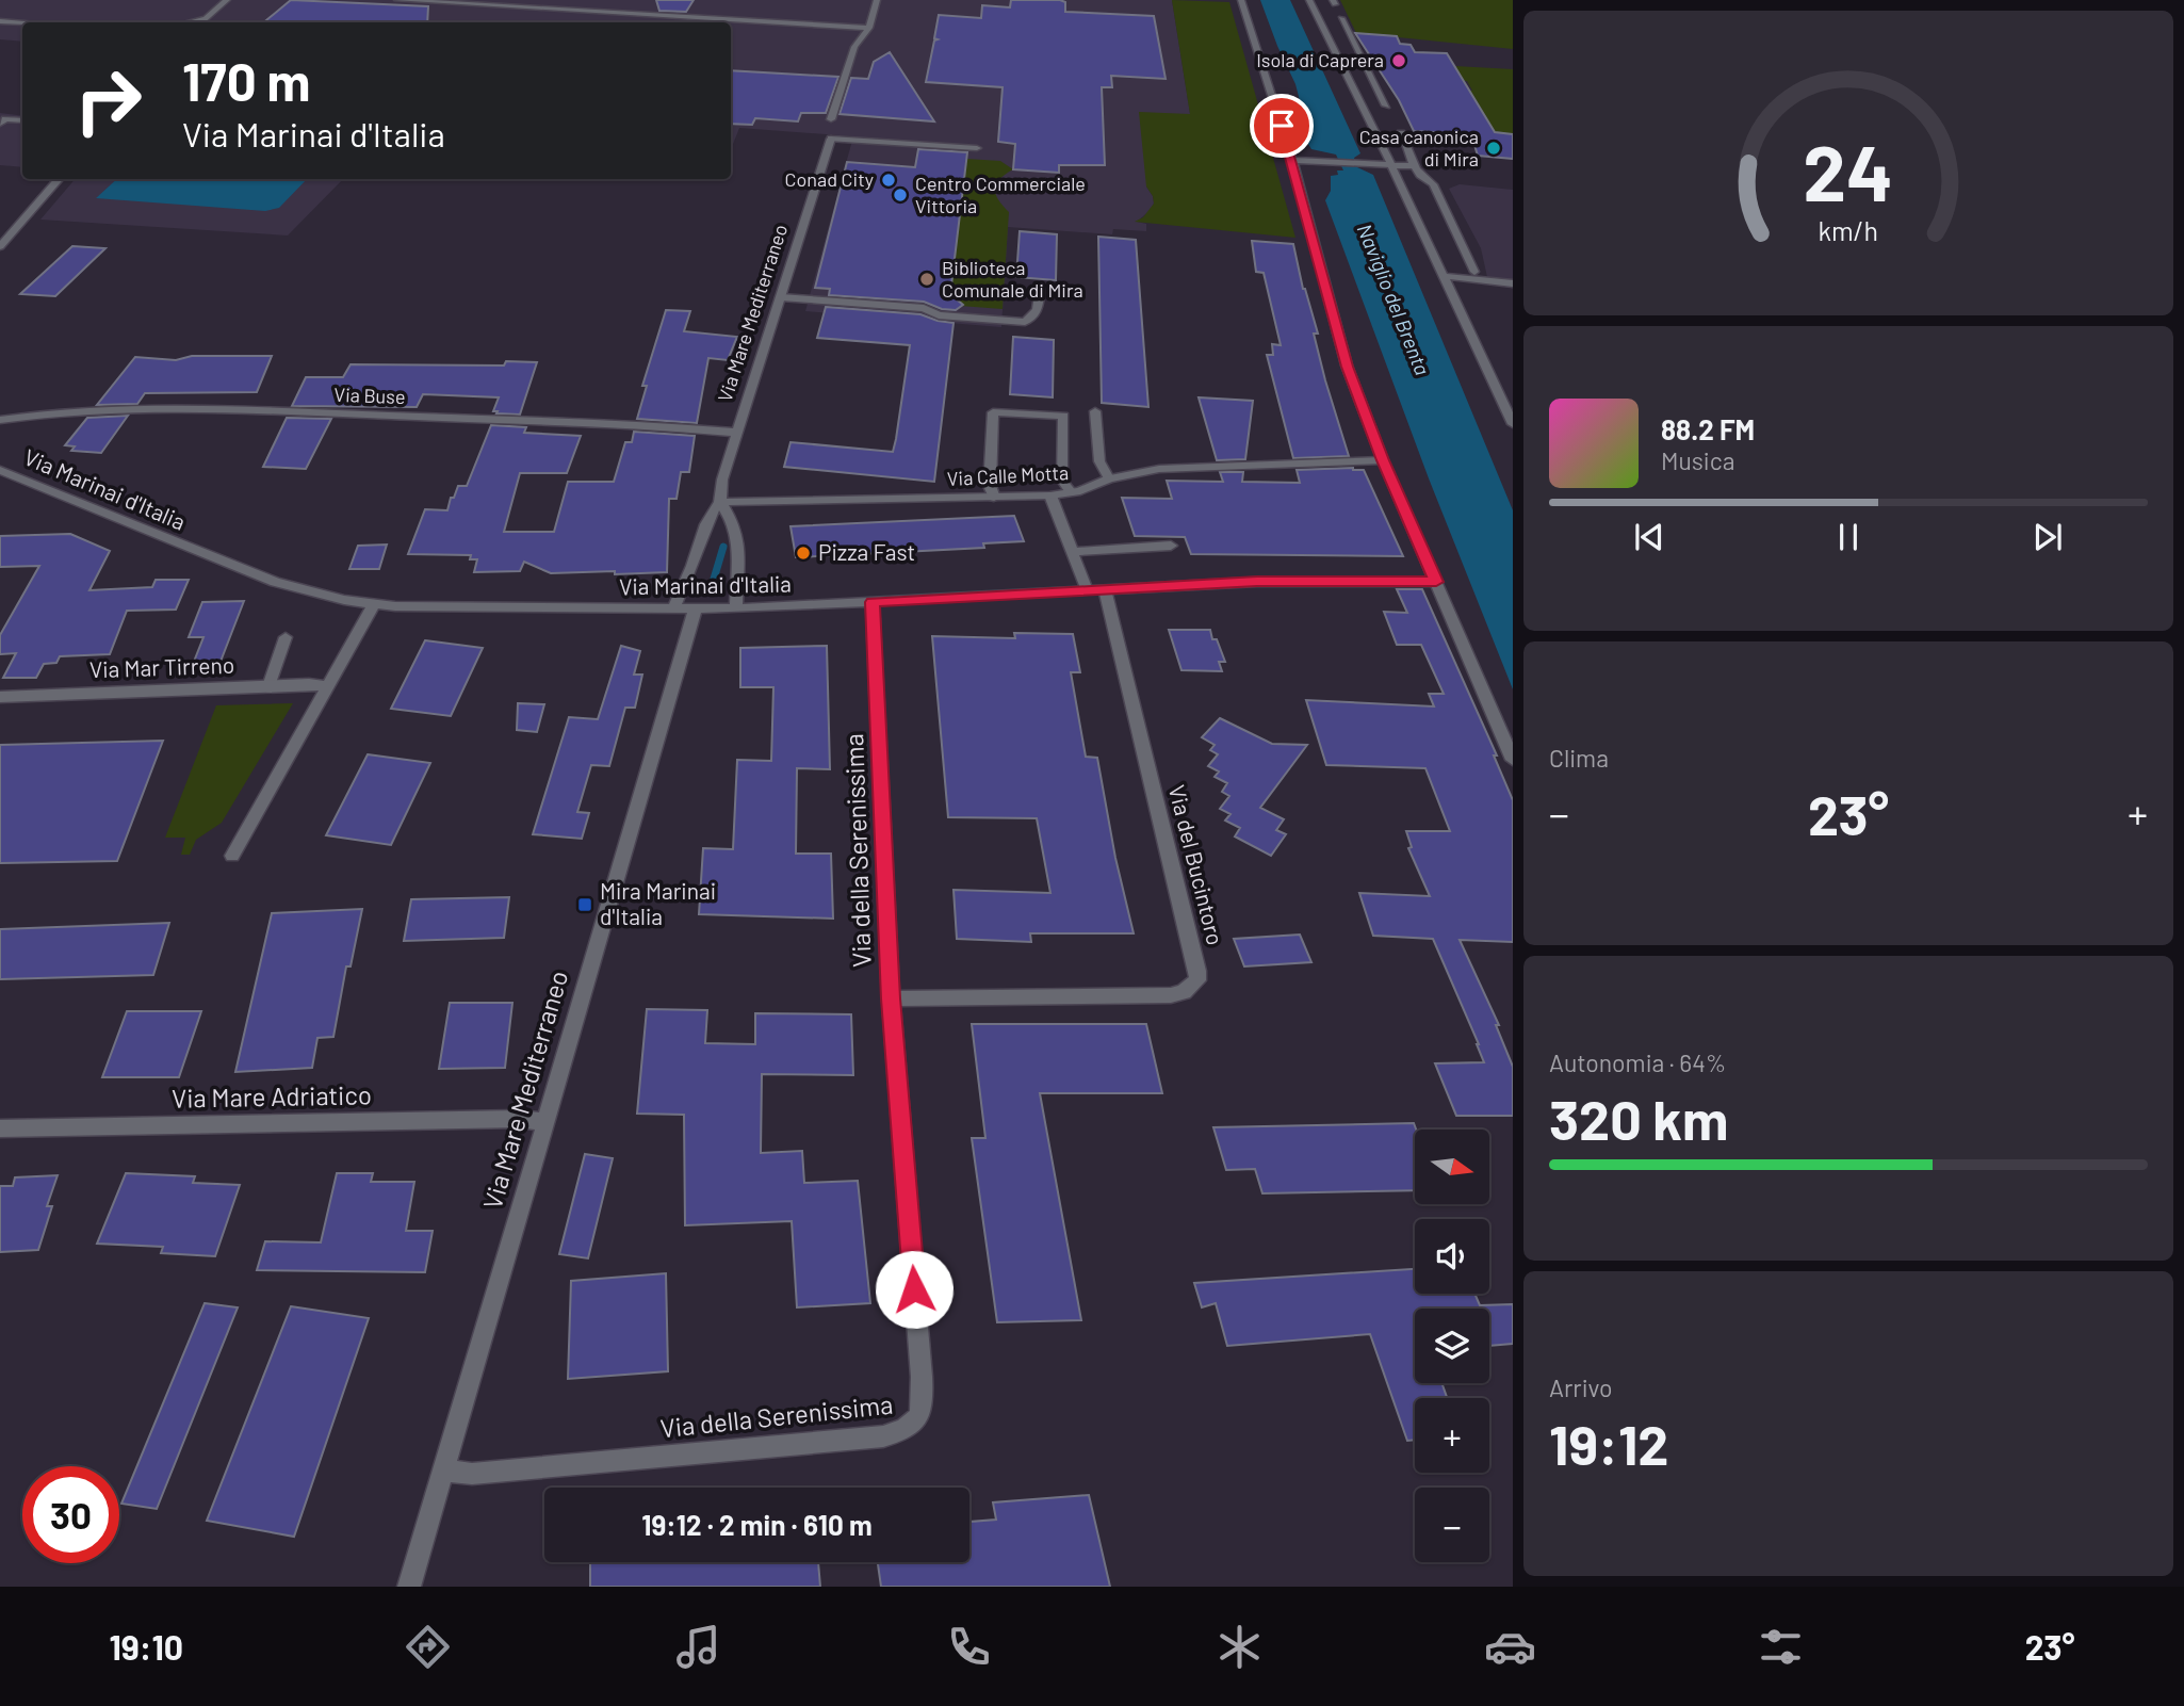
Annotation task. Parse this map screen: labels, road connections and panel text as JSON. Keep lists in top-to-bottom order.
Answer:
{
  "streets": {
    "street": [
      "Via Mare Mediterraneo",
      "Via Buse",
      "Via Calle Motta",
      "Via Marinai d'Italia",
      "Via Mar Tirreno",
      "Via della Serenissima",
      "Via del Bucintoro",
      "Via Mare Adriatico"
    ]
  },
  "crossings": [
    ["Via Mare Mediterraneo", "Via Buse"],
    ["Via Mare Mediterraneo", "Via Calle Motta"],
    ["Via Mare Mediterraneo", "Via Marinai d'Italia"],
    ["Via Mare Mediterraneo", "Via della Serenissima"],
    ["Via Mare Mediterraneo", "Via Mare Adriatico"],
    ["Via Marinai d'Italia", "Via della Serenissima"],
    ["Via Marinai d'Italia", "Via del Bucintoro"],
    ["Via della Serenissima", "Via del Bucintoro"]
  ],
  "water": ["Naviglio del Brenta"],
  "places": {
    "other": [
      "Isola di Caprera",
      "Casa canonica di Mira",
      "Conad City",
      "Centro Commerciale Vittoria",
      "Biblioteca Comunale di Mira",
      "Pizza Fast"
    ],
    "transit": ["Mira Marinai d'Italia"]
  },
  "north": "right",
  "page": {
    "turn": ["170 m", "Via Marinai d'Italia"],
    "song": ["88.2 FM", "Musica"],
    "tile": [
      "Clima",
      ["Autonomia · 64%", "320 km"],
      ["Arrivo", "19:12"]
    ],
    "heat": ["−", "23°", "+"],
    "map_buttons": ["+", "−"],
    "limit": "30",
    "trip": "19:12 · 2 min · 610 m",
    "tabs": ["19:10", "23°"],
    "gauge": ["24", "km/h"]
  }
}
